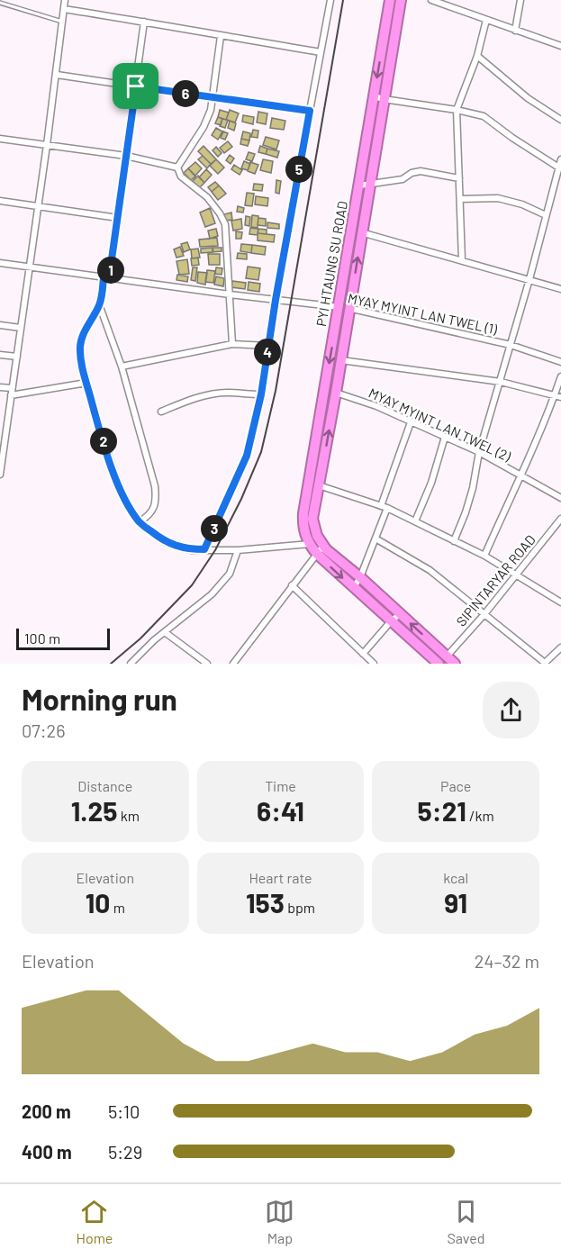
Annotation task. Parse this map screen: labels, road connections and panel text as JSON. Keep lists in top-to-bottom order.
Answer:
{
  "streets": {
    "highway": ["PYI HTAUNG SU ROAD"],
    "street": ["MYAY MYINT LAN TWEL (1)", "MYAY MYINT LAN TWEL (2)", "SIPINTARYAR ROAD"]
  },
  "crossings": [
    ["PYI HTAUNG SU ROAD", "MYAY MYINT LAN TWEL (1)"],
    ["PYI HTAUNG SU ROAD", "MYAY MYINT LAN TWEL (2)"]
  ],
  "scale_bar": "100 m",
  "page": {
    "pins": [
      "6",
      "5",
      "1",
      "4",
      "2",
      "3"
    ],
    "scale": "100 m",
    "heading": ["Morning run", "07:26"],
    "stats": [
      ["Distance", "1.25 km"],
      ["Time", "6:41"],
      ["Pace", "5:21 /km"],
      ["Elevation", "10 m"],
      ["Heart rate", "153 bpm"],
      ["kcal", "91"]
    ],
    "chart": ["Elevation", "24–32 m"],
    "list": [
      {
        "name": "200 m",
        "note": "5:10"
      },
      {
        "name": "400 m",
        "note": "5:29"
      }
    ],
    "tabs": ["Home", "Map", "Saved"]
  }
}
